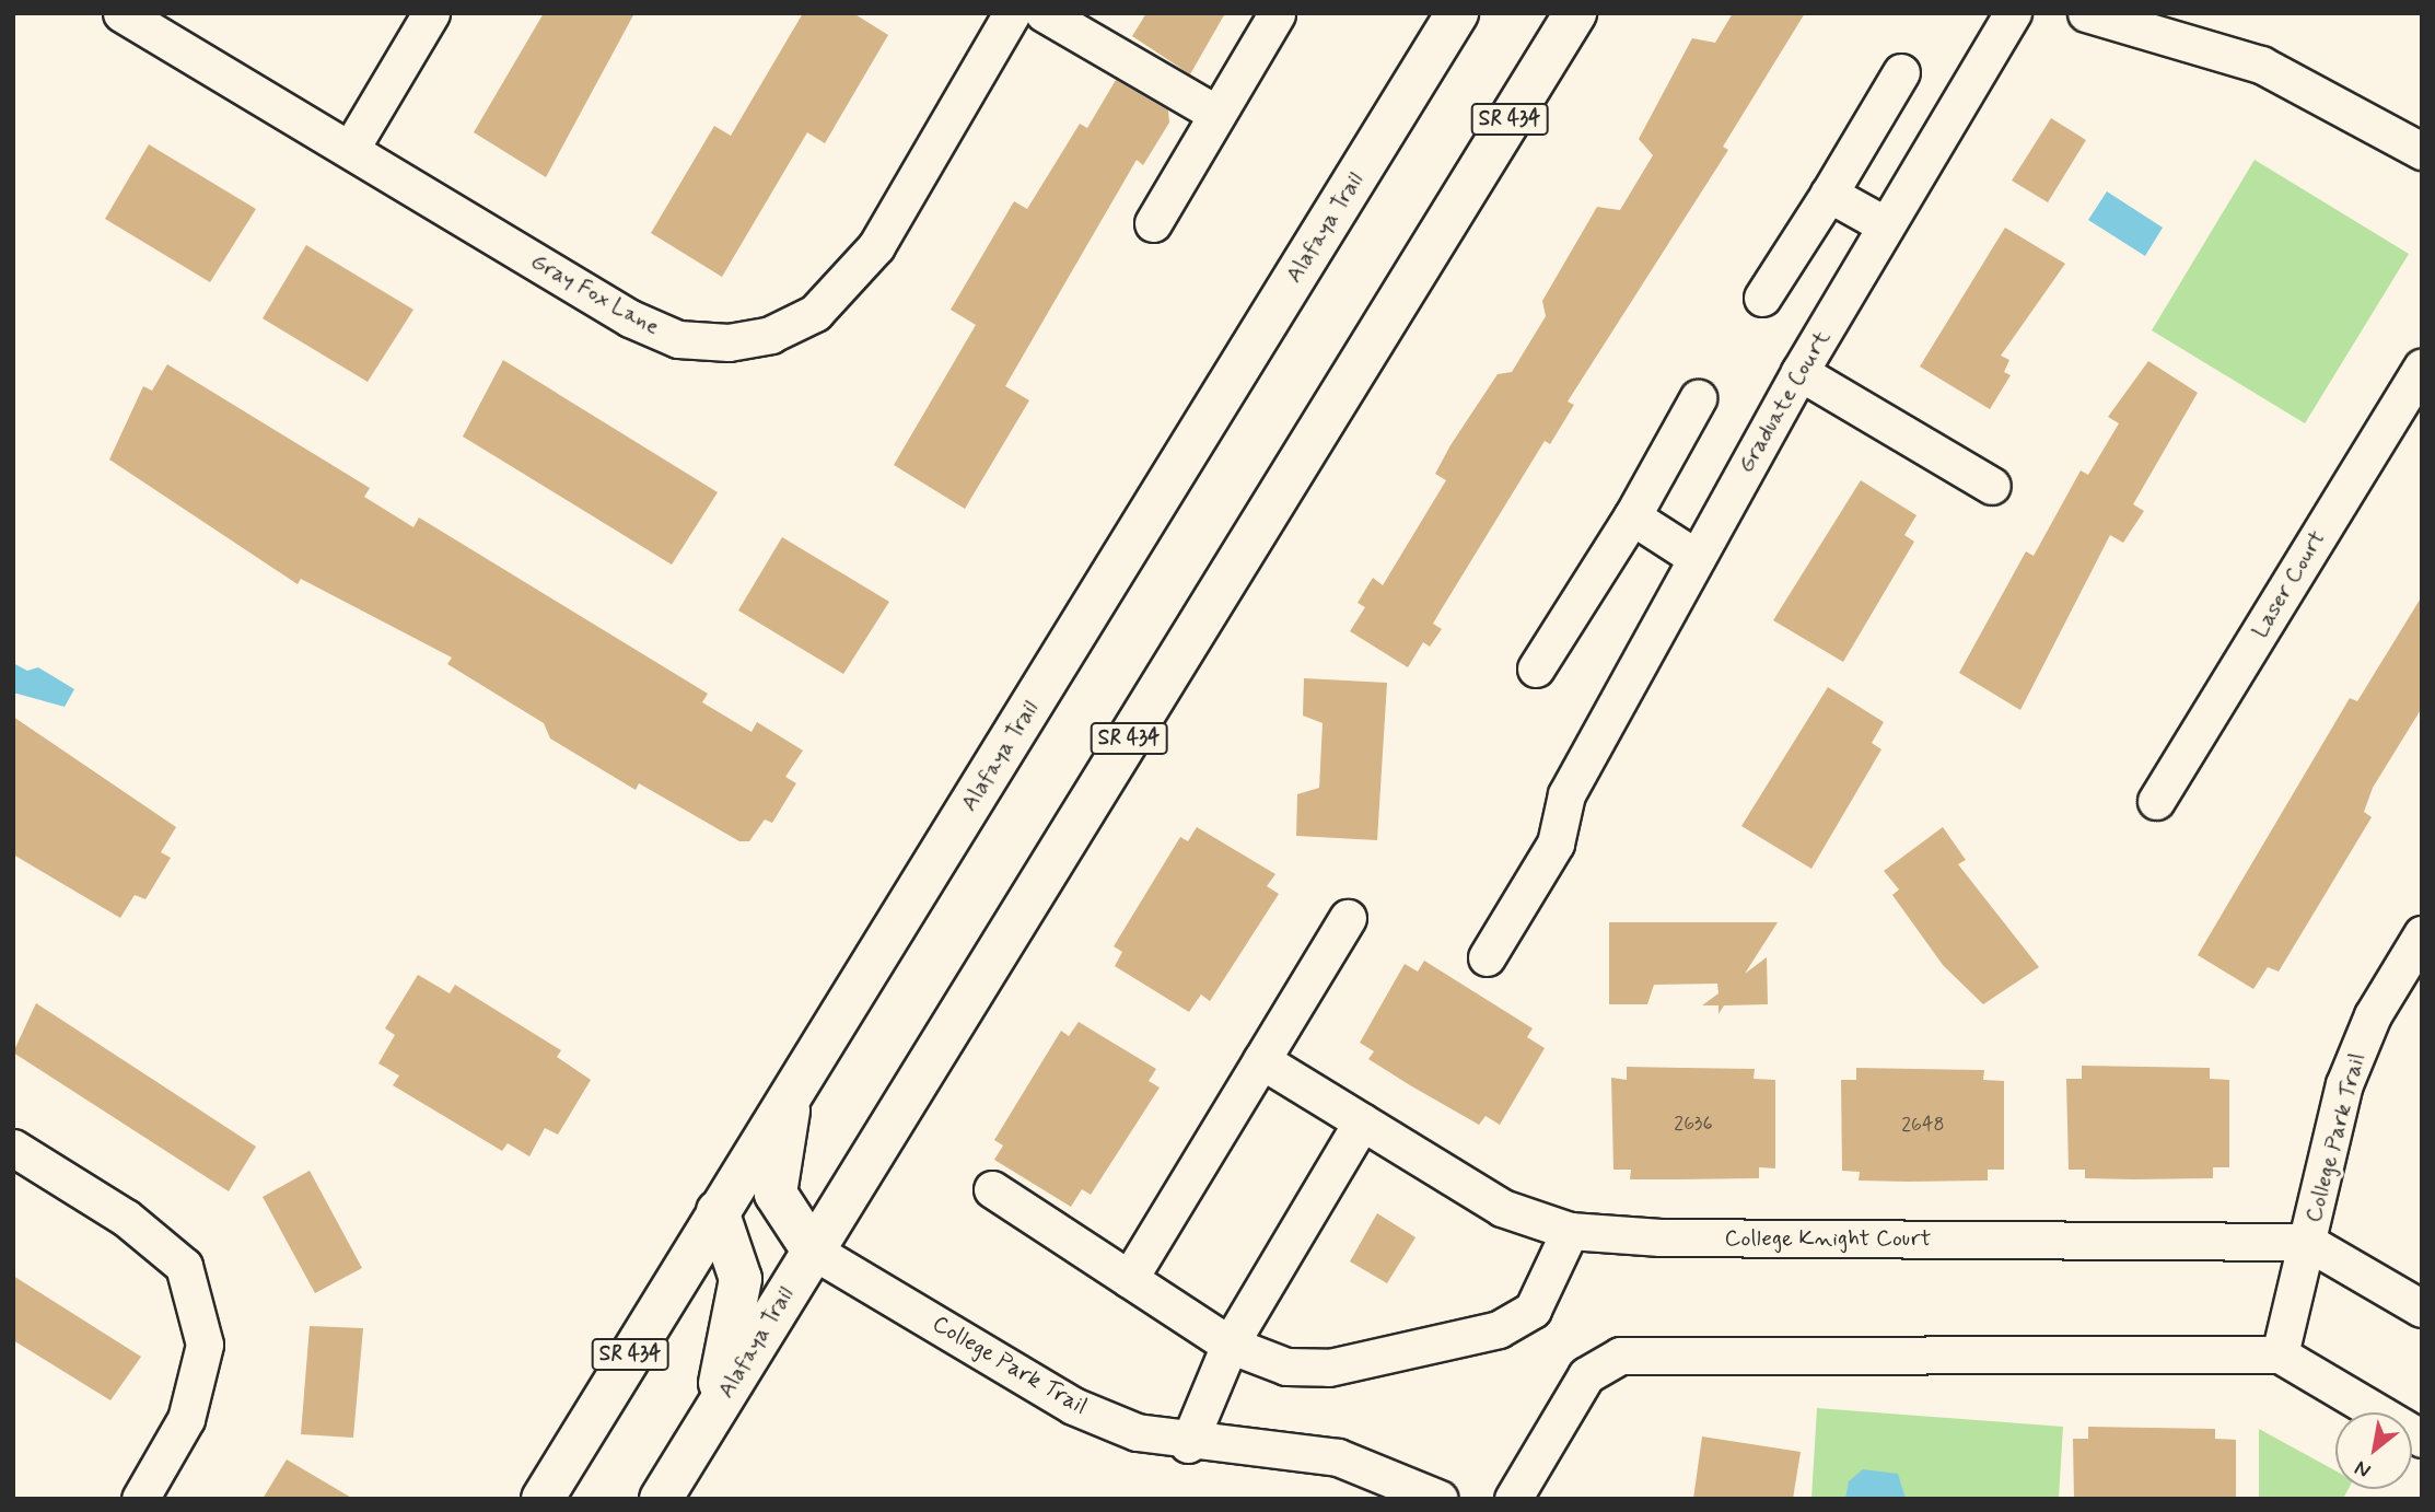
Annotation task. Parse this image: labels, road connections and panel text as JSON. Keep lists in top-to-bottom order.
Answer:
{
  "streets": {
    "main road": ["SR 434", "Alafaya Trail"],
    "street": [
      "Gray Fox Lane",
      "Graduate Court",
      "Laser Court",
      "College Park Trail",
      "College Knight Court"
    ]
  },
  "crossings": [
    ["Alafaya Trail", "College Park Trail"],
    ["College Park Trail", "College Knight Court"]
  ],
  "house_numbers": ["2636", "2648"],
  "north": "bottom left"
}
